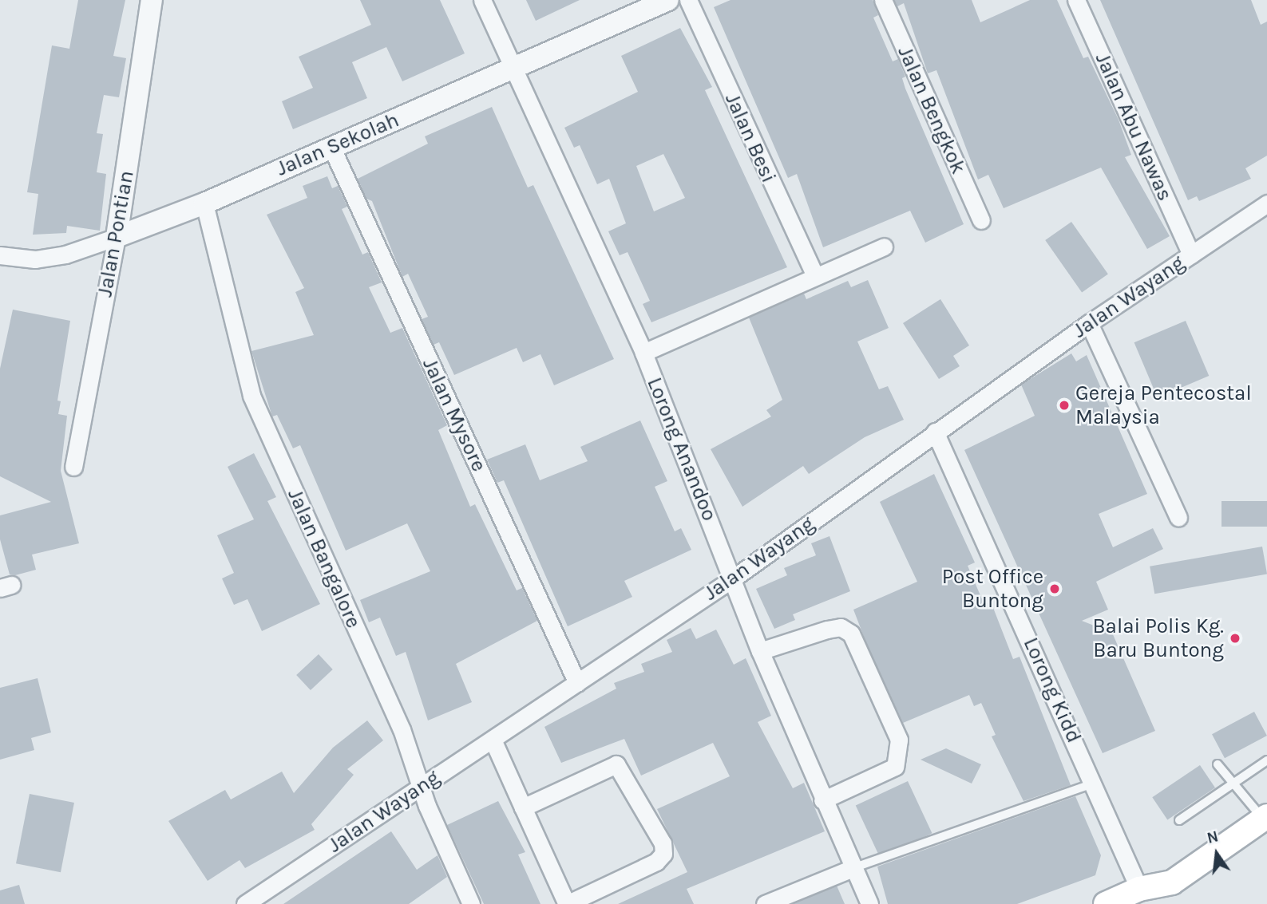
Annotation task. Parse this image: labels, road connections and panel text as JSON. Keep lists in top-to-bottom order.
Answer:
{
  "streets": {
    "street": [
      "Jalan Bengkok",
      "Jalan Abu Nawas",
      "Jalan Besi",
      "Jalan Sekolah",
      "Jalan Pontian",
      "Jalan Wayang",
      "Jalan Mysore",
      "Lorong Anandoo",
      "Jalan Bangalore",
      "Lorong Kidd"
    ]
  },
  "crossings": [
    ["Jalan Abu Nawas", "Jalan Wayang"],
    ["Jalan Sekolah", "Jalan Pontian"],
    ["Jalan Sekolah", "Jalan Mysore"],
    ["Jalan Sekolah", "Lorong Anandoo"],
    ["Jalan Sekolah", "Jalan Bangalore"],
    ["Jalan Wayang", "Jalan Mysore"],
    ["Jalan Wayang", "Lorong Anandoo"],
    ["Jalan Wayang", "Jalan Bangalore"],
    ["Jalan Wayang", "Lorong Kidd"]
  ],
  "places": ["Gereja Pentecostal Malaysia", "Post Office Buntong", "Balai Polis Kg. Baru Buntong"],
  "north": "top"
}
